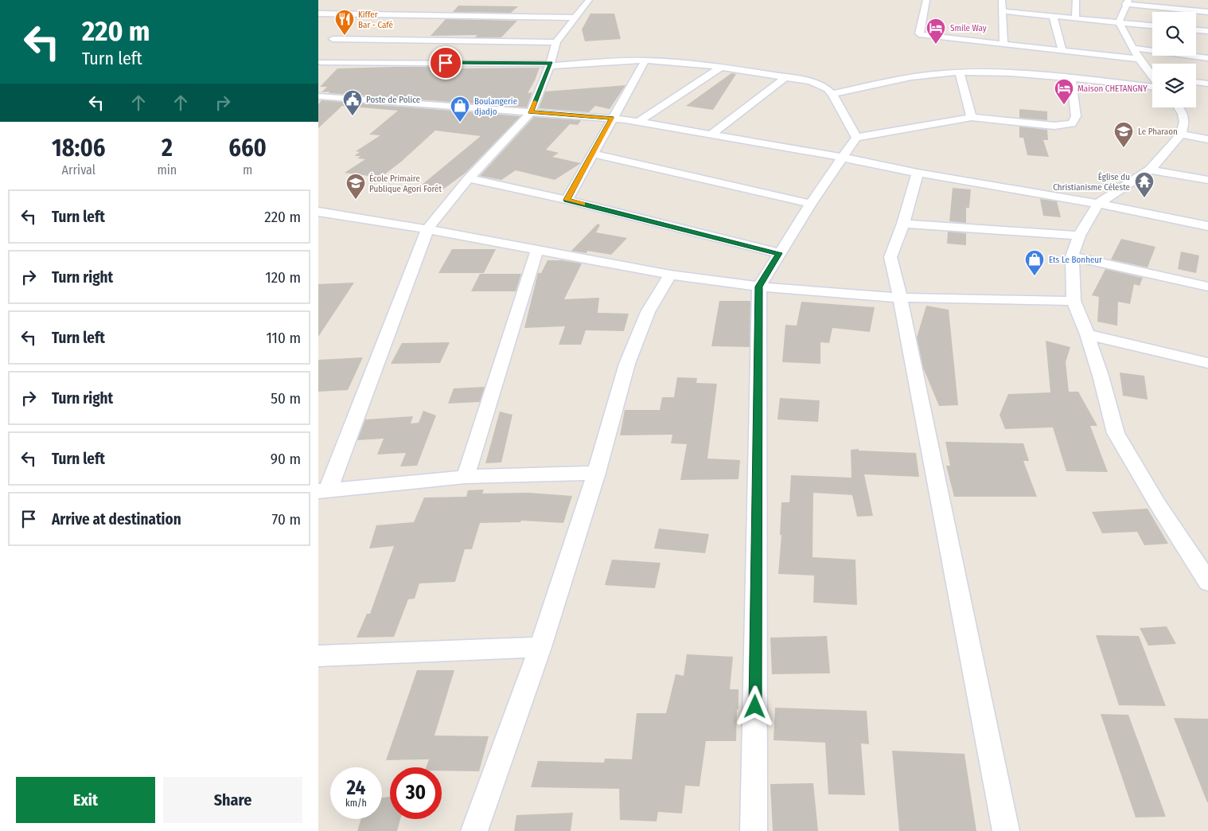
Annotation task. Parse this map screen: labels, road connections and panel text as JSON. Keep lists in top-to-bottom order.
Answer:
{
  "places": {
    "restaurant": ["Kiffer Bar - Café"],
    "hotel": ["Smile Way", "Maison CHETANGNY"],
    "public building": ["Poste de Police"],
    "shop": ["Boulangerie djadjo", "Ets Le Bonheur"],
    "school or university": ["Le Pharaon", "École Primaire Publique Agori Forêt"],
    "temple": ["Église du Christianisme Céleste"]
  },
  "page": {
    "turn": ["220 m", "Turn left"],
    "eta": [
      "18:06",
      "Arrival",
      "2",
      "min",
      "660",
      "m"
    ],
    "list": [
      {
        "name": "Turn left",
        "value": "220 m"
      },
      {
        "name": "Turn right",
        "value": "120 m"
      },
      {
        "name": "Turn left",
        "value": "110 m"
      },
      {
        "name": "Turn right",
        "value": "50 m"
      },
      {
        "name": "Turn left",
        "value": "90 m"
      },
      {
        "name": "Arrive at destination",
        "value": "70 m"
      }
    ],
    "speed": "24 km/h",
    "limit": "30",
    "buttons": ["Exit", "Share"]
  }
}
